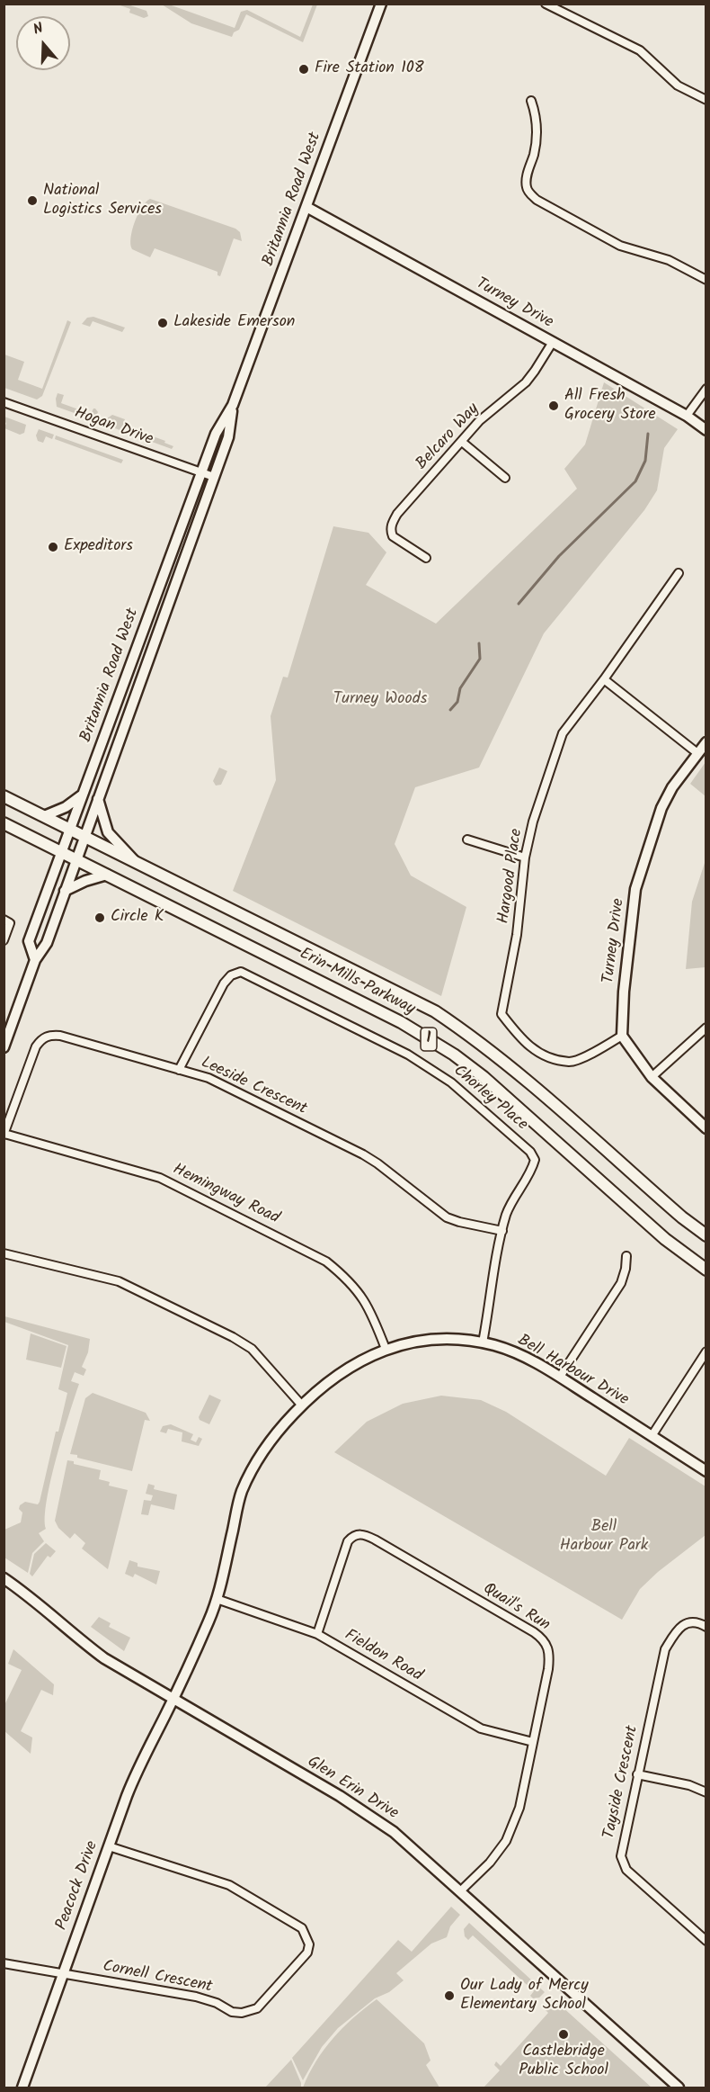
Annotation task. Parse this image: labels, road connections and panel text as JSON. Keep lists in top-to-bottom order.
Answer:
{
  "streets": {
    "main road": ["Erin Mills Parkway", "1"],
    "street": [
      "Britannia Road West",
      "Turney Drive",
      "Hogan Drive",
      "Belcaro Way",
      "Hargood Place",
      "Leeside Crescent",
      "Chorley Place",
      "Hemingway Road",
      "Bell Harbour Drive",
      "Quail's Run",
      "Fieldon Road",
      "Tayside Crescent",
      "Glen Erin Drive",
      "Peacock Drive",
      "Cornell Crescent"
    ]
  },
  "crossings": [
    ["Britannia Road West", "Turney Drive"],
    ["Britannia Road West", "Hogan Drive"],
    ["Britannia Road West", "Erin Mills Parkway"],
    ["Turney Drive", "Belcaro Way"],
    ["Turney Drive", "Hargood Place"],
    ["Leeside Crescent", "Chorley Place"],
    ["Leeside Crescent", "Hemingway Road"],
    ["Chorley Place", "Bell Harbour Drive"],
    ["Hemingway Road", "Bell Harbour Drive"],
    ["Bell Harbour Drive", "Fieldon Road"],
    ["Bell Harbour Drive", "Glen Erin Drive"],
    ["Bell Harbour Drive", "Peacock Drive"],
    ["Quail's Run", "Fieldon Road"],
    ["Quail's Run", "Glen Erin Drive"],
    ["Glen Erin Drive", "Peacock Drive"],
    ["Peacock Drive", "Cornell Crescent"]
  ],
  "parks": ["Turney Woods", "Bell Harbour Park"],
  "places": [
    "Fire Station 108",
    "National Logistics Services",
    "Lakeside Emerson",
    "All Fresh Grocery Store",
    "Expeditors",
    "Circle K",
    "Our Lady of Mercy Elementary School",
    "Castlebridge Public School"
  ],
  "north": "top"
}
